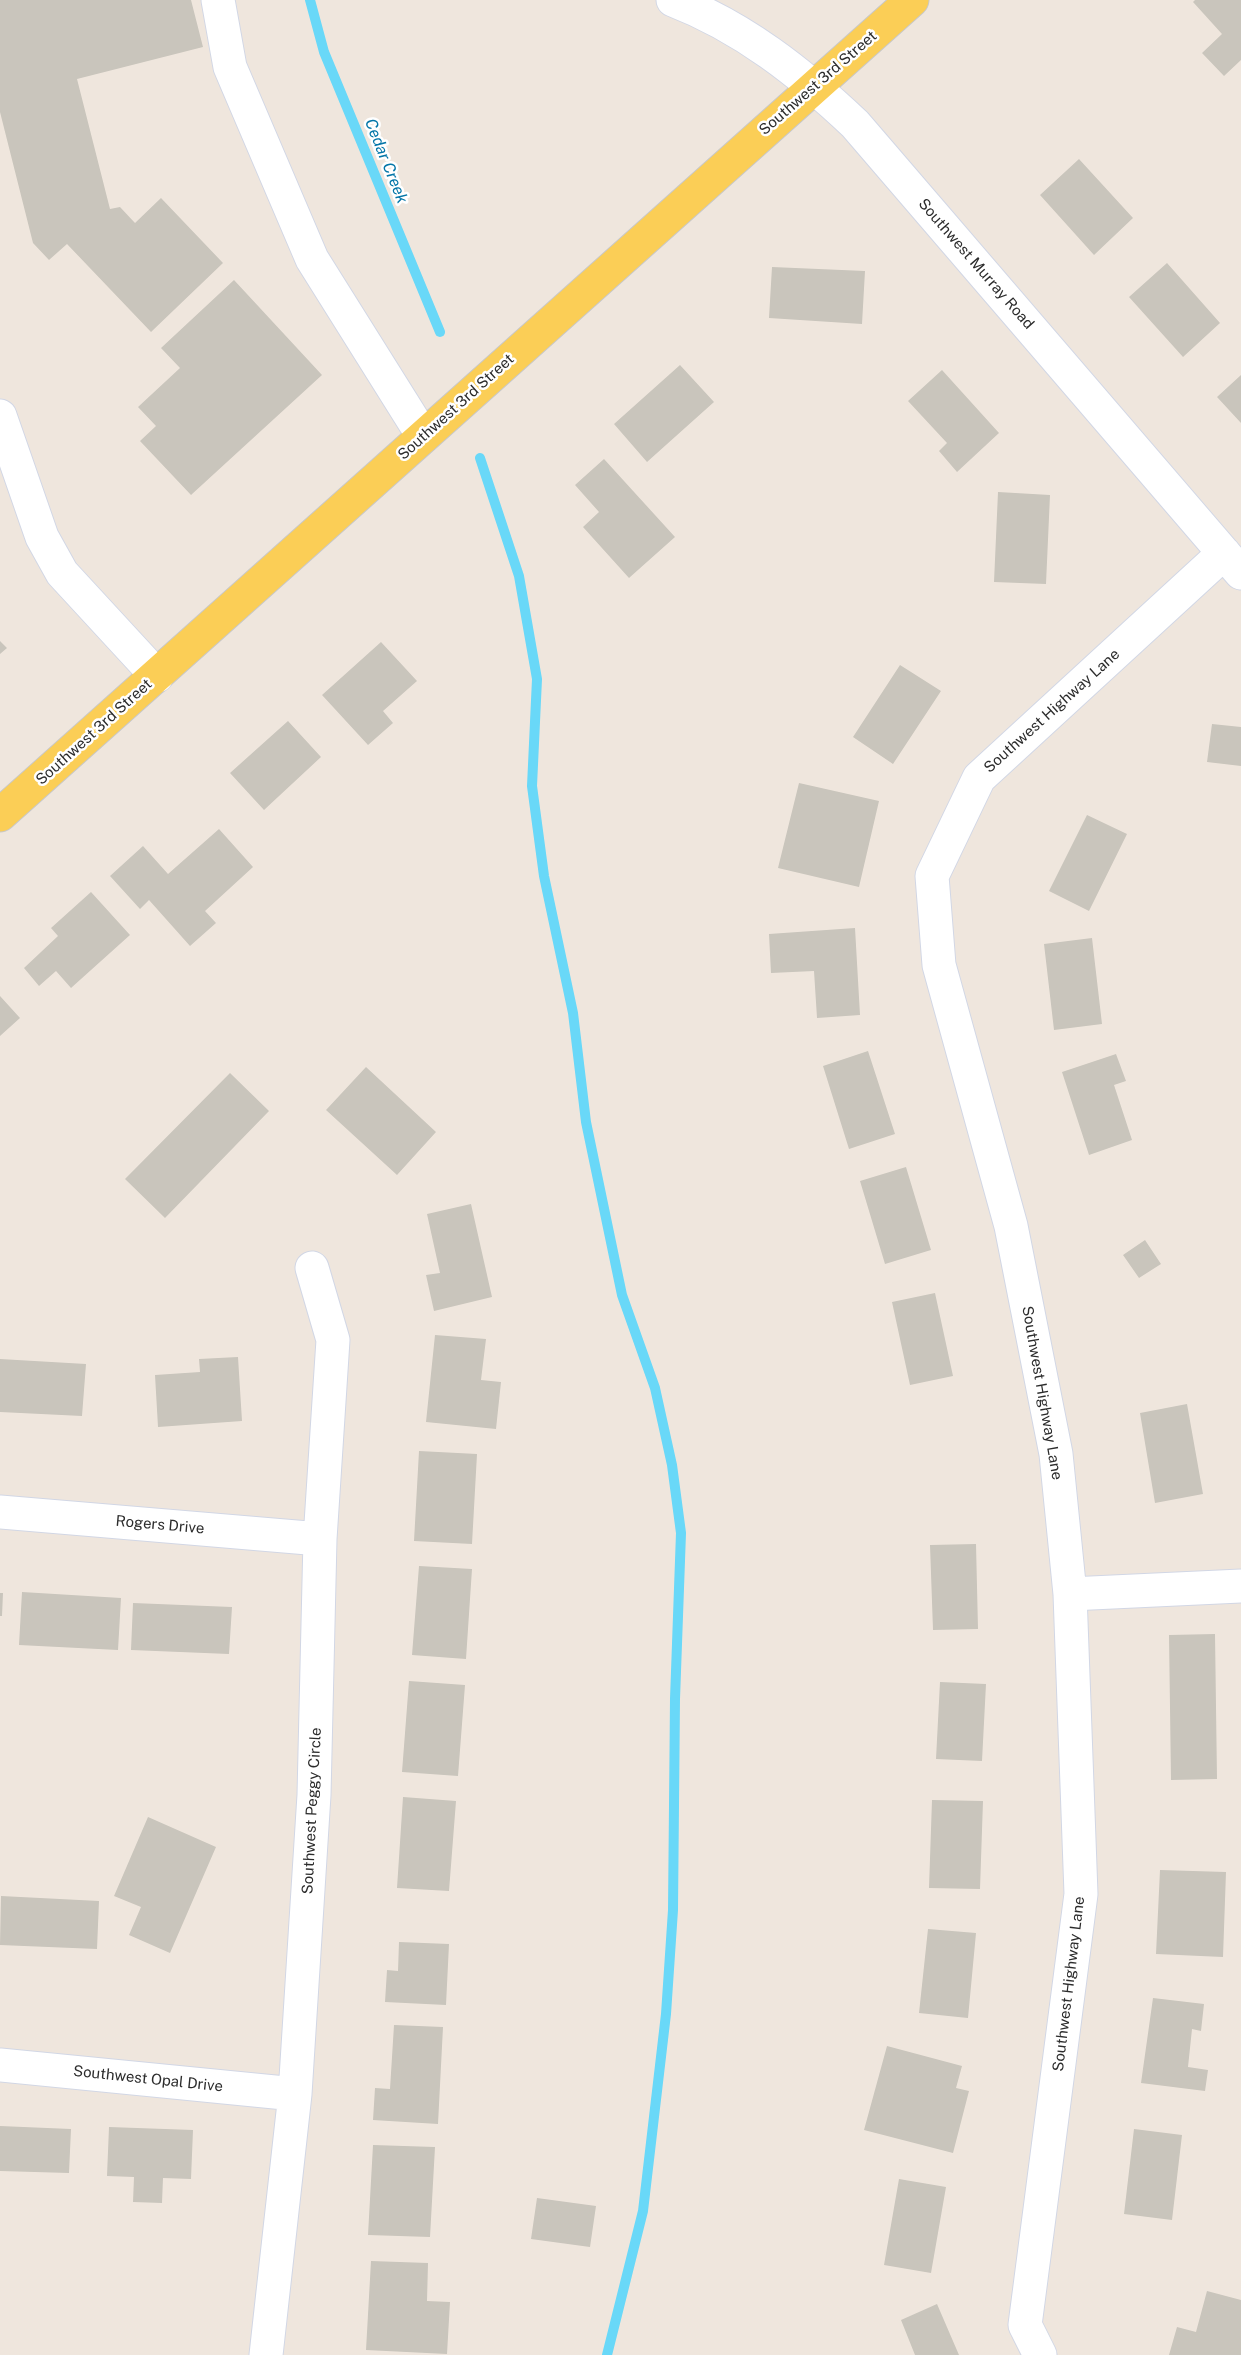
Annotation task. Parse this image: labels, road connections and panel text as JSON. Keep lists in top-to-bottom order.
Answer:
{
  "streets": {
    "main road": ["Southwest 3rd Street"],
    "street": [
      "Southwest Murray Road",
      "Southwest Highway Lane",
      "Rogers Drive",
      "Southwest Peggy Circle",
      "Southwest Opal Drive"
    ]
  },
  "crossings": [
    ["Southwest 3rd Street", "Southwest Murray Road"],
    ["Southwest Murray Road", "Southwest Highway Lane"],
    ["Rogers Drive", "Southwest Peggy Circle"],
    ["Southwest Peggy Circle", "Southwest Opal Drive"]
  ],
  "water": ["Cedar Creek"]
}
